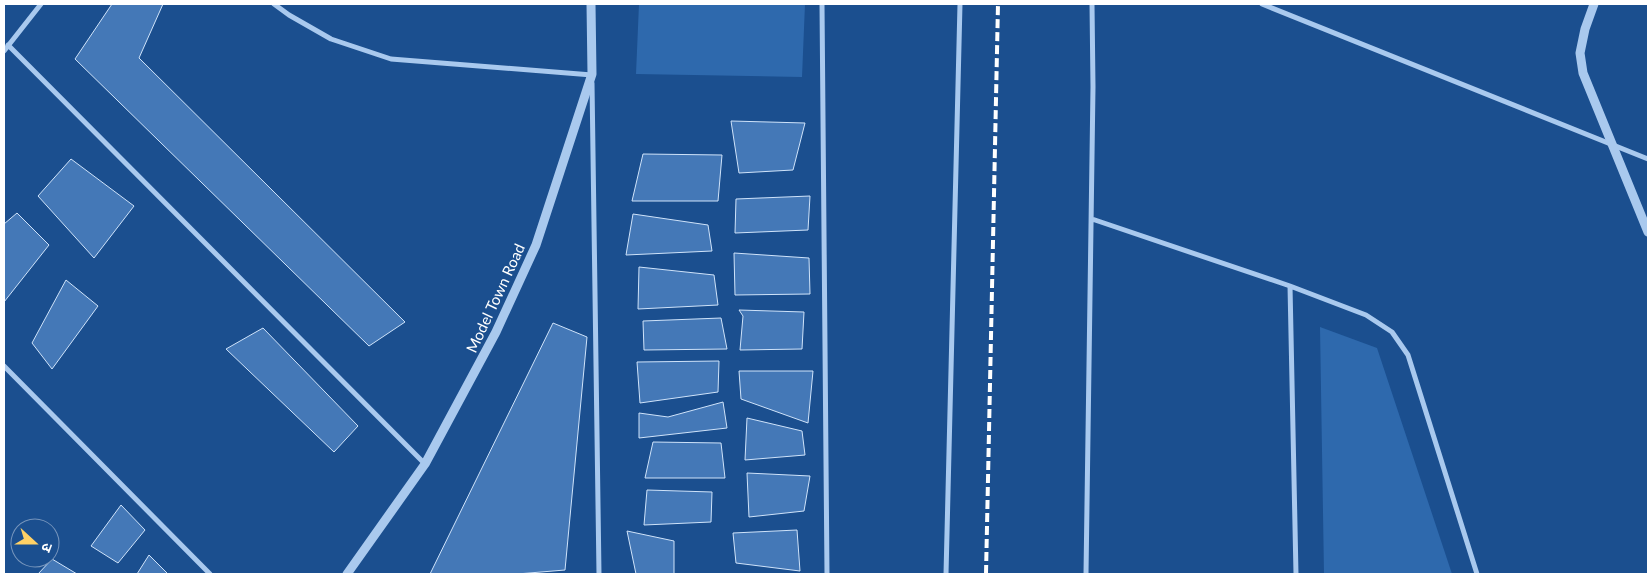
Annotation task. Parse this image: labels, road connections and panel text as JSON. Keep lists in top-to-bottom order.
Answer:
{
  "streets": {
    "street": ["Model Town Road"]
  },
  "north": "right"
}
